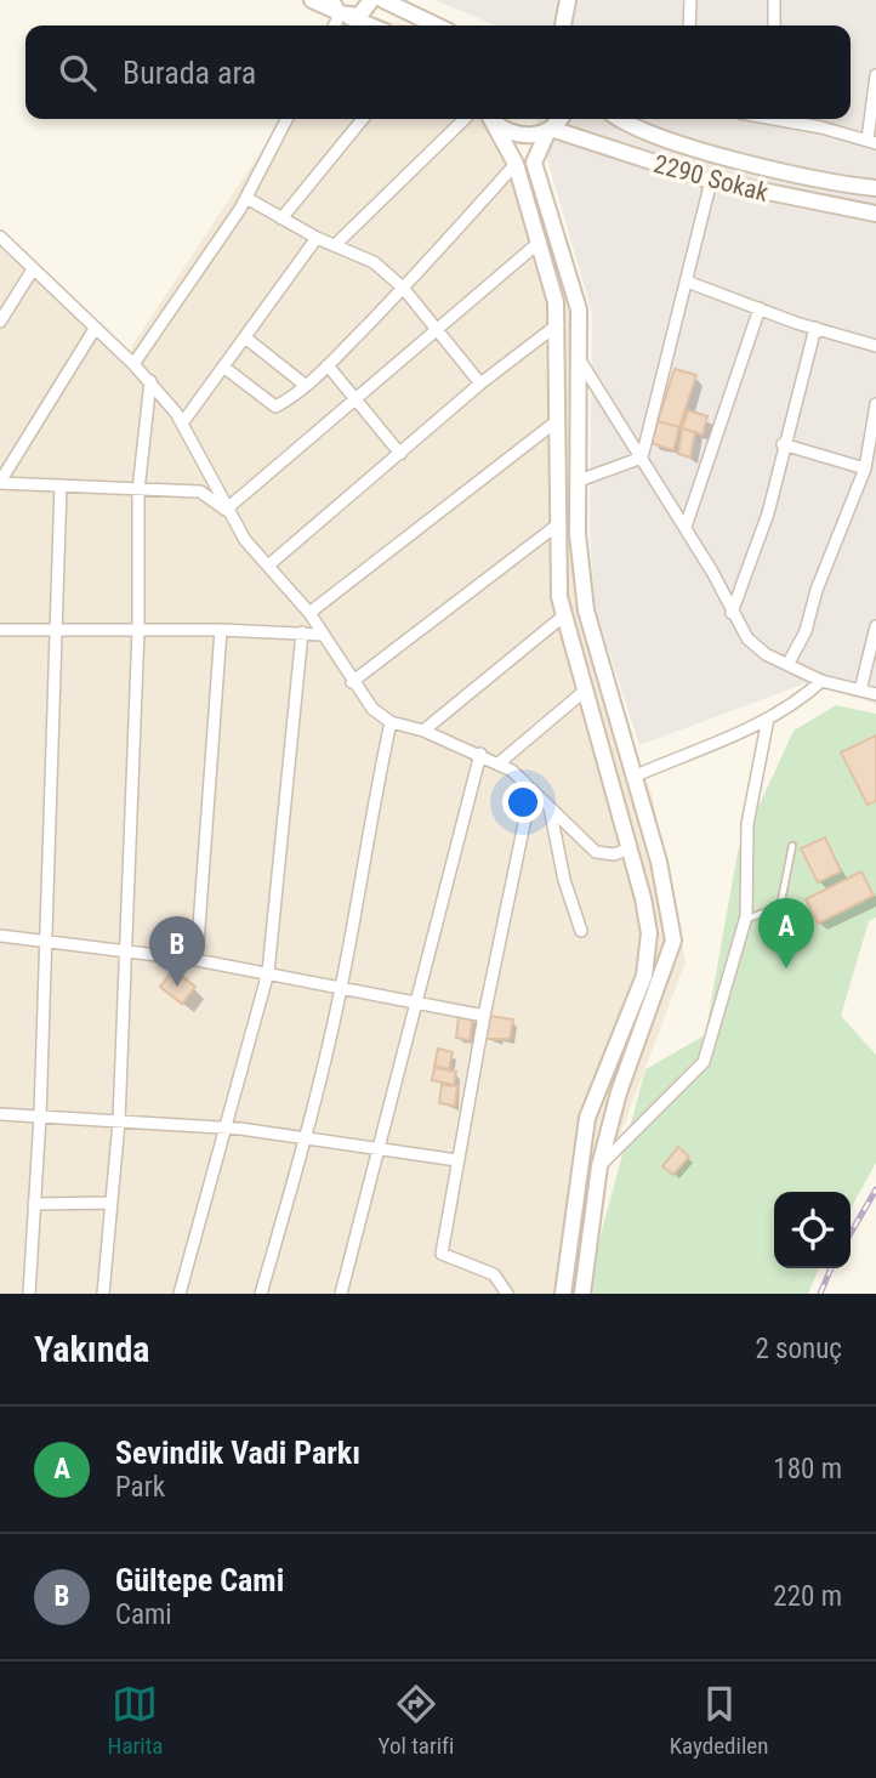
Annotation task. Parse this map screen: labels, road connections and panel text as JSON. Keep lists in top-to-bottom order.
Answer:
{
  "streets": {
    "main road": ["2290 Sokak"]
  },
  "page": {
    "search": "Burada ara",
    "pins": ["A", "B"],
    "heading": ["Yakında", "2 sonuç"],
    "list": [
      {
        "mark": "A",
        "name": "Sevindik Vadi Parkı",
        "note": "Park",
        "value": "180 m"
      },
      {
        "mark": "B",
        "name": "Gültepe Cami",
        "note": "Cami",
        "value": "220 m"
      }
    ],
    "nav": ["Harita", "Yol tarifi", "Kaydedilen"]
  }
}
